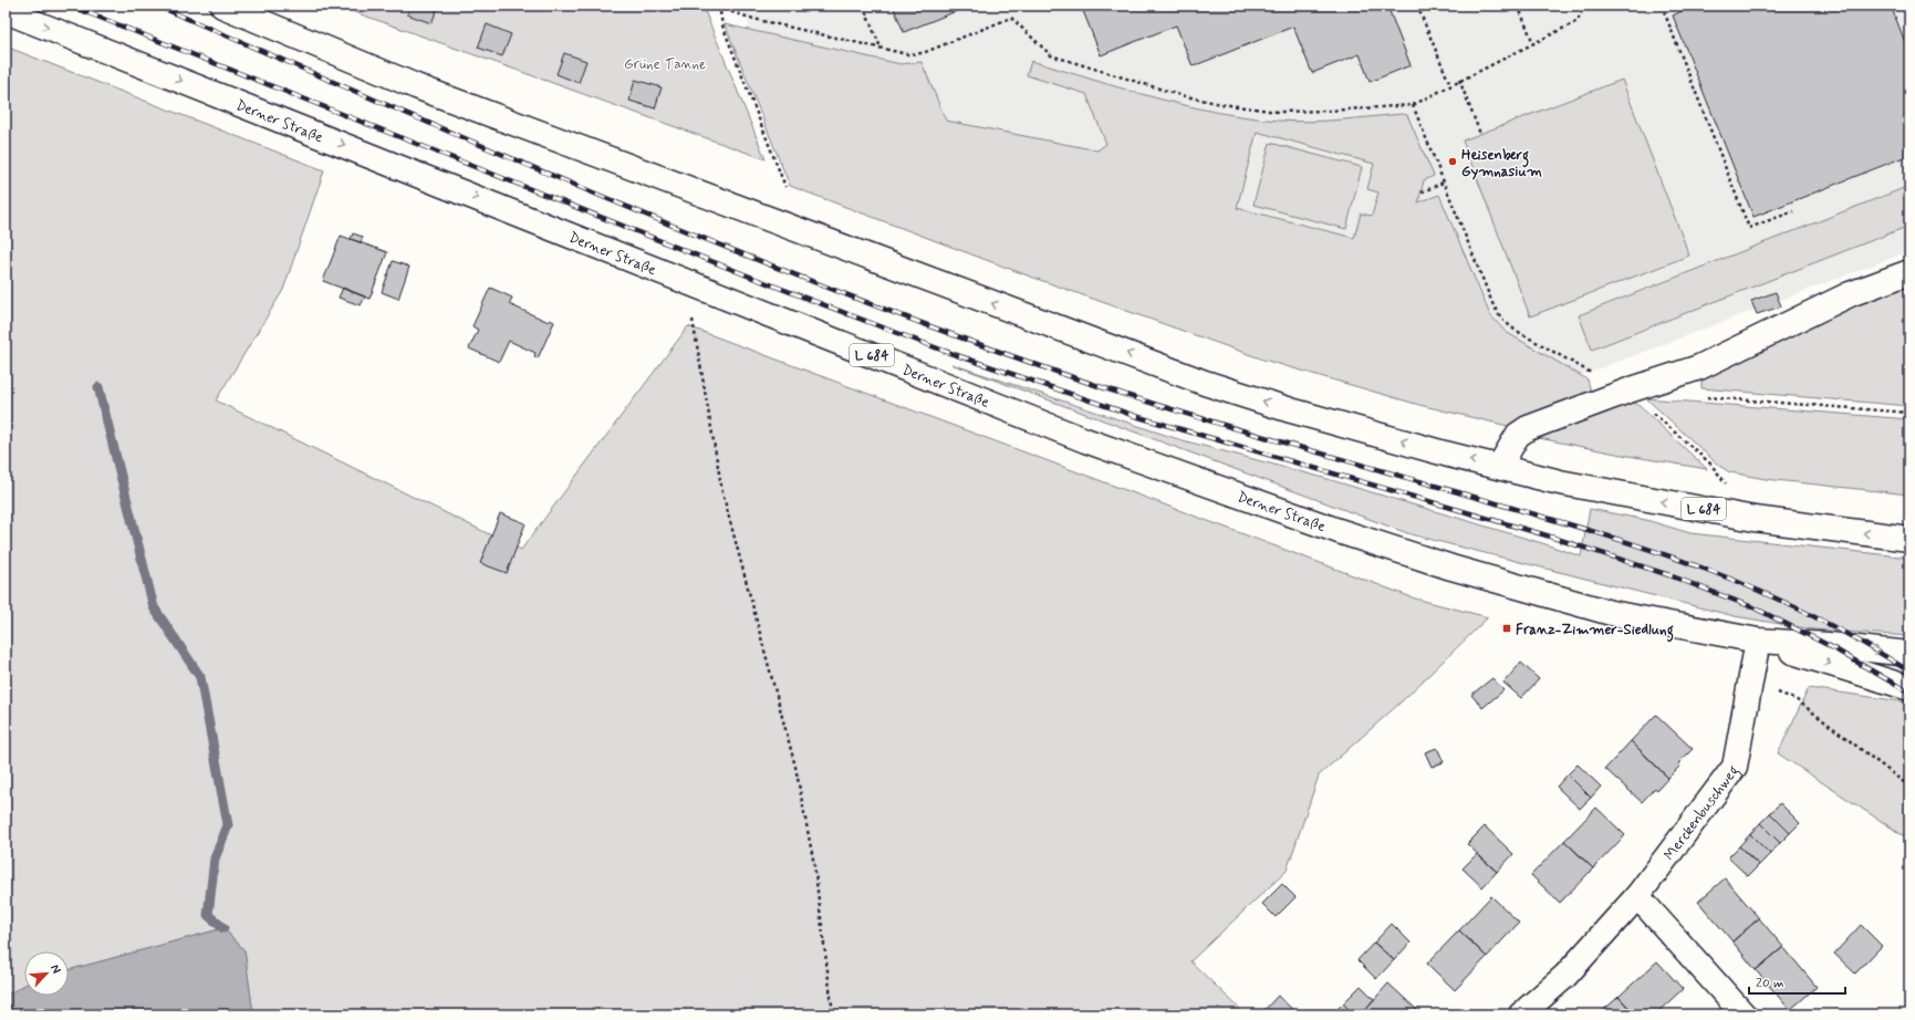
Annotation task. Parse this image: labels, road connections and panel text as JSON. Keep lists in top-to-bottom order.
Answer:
{
  "streets": {
    "main road": ["Derner Straße", "L 684", "Merckenbuschweg"]
  },
  "crossings": [
    ["Derner Straße", "L 684"],
    ["Derner Straße", "Merckenbuschweg"],
    ["L 684", "Merckenbuschweg"]
  ],
  "parks": ["Grüne Tanne"],
  "places": {
    "other": ["Heisenberg Gymnasium"],
    "transit": ["Franz-Zimmer-Siedlung"]
  },
  "scale_bar": "20 m",
  "north": "top right"
}
